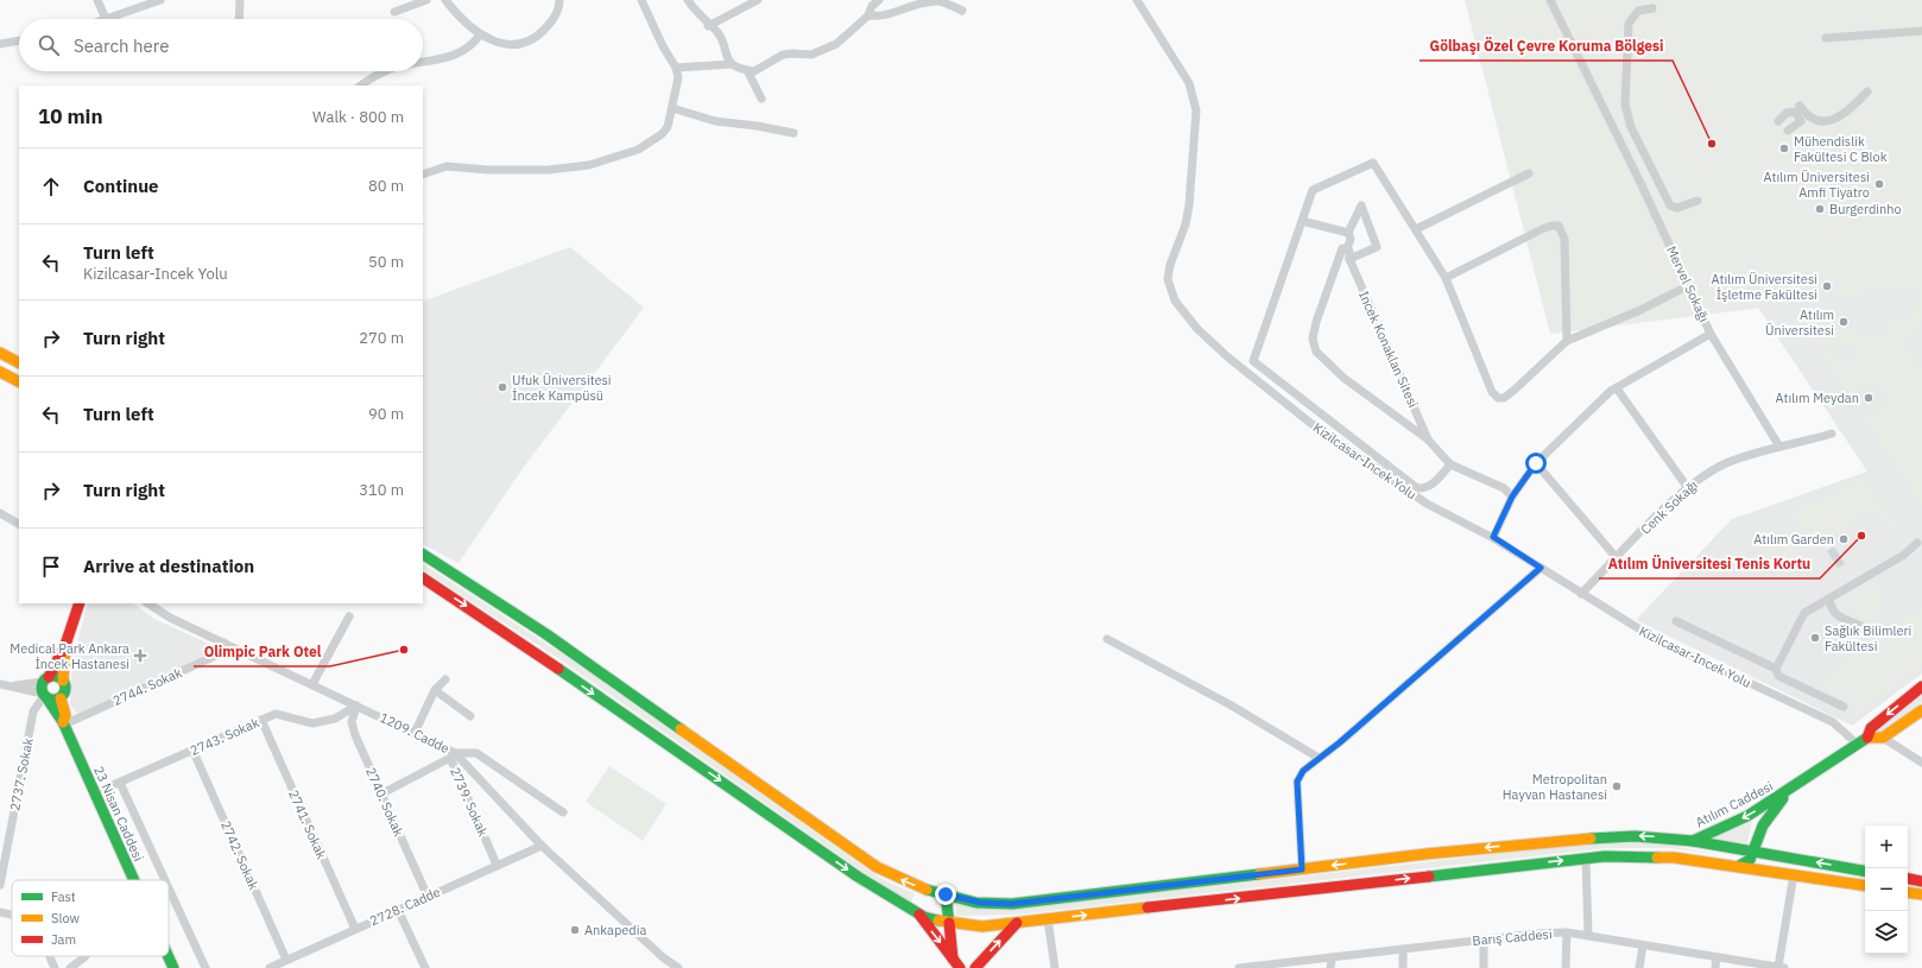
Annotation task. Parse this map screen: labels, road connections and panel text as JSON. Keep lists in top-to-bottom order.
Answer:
{
  "streets": {
    "main road": ["Atılım Caddesi", "23 Nisan Caddesi"],
    "street": [
      "Mervel Sokağı",
      "Incek Konaklan Sitesi",
      "Kizilcasar-Incek Yolu",
      "Cenk Sokağı",
      "2744. Sokak",
      "1209. Cadde",
      "2743. Sokak",
      "2737. Sokak",
      "2740. Sokak",
      "2739. Sokak",
      "2741. Sokak",
      "2742. Sokak",
      "2728. Cadde",
      "Barış Caddesi"
    ]
  },
  "crossings": [
    ["Mervel Sokağı", "Cenk Sokağı"],
    ["Kizilcasar-Incek Yolu", "Cenk Sokağı"],
    ["Kizilcasar-Incek Yolu", "Atılım Caddesi"],
    ["2744. Sokak", "1209. Cadde"],
    ["2744. Sokak", "23 Nisan Caddesi"],
    ["1209. Cadde", "2743. Sokak"],
    ["1209. Cadde", "2740. Sokak"],
    ["1209. Cadde", "2728. Cadde"],
    ["2743. Sokak", "2740. Sokak"],
    ["2743. Sokak", "23 Nisan Caddesi"],
    ["2743. Sokak", "2741. Sokak"],
    ["2743. Sokak", "2742. Sokak"],
    ["2740. Sokak", "2739. Sokak"],
    ["2740. Sokak", "2728. Cadde"],
    ["2739. Sokak", "2728. Cadde"],
    ["2741. Sokak", "2728. Cadde"],
    ["2742. Sokak", "2728. Cadde"]
  ],
  "one_way": ["Atılım Caddesi"],
  "places": {
    "other": [
      "Gölbaşı Özel Çevre Koruma Bölgesi",
      "Mühendislik Fakültesi C Blok",
      "Atılım Üniversitesi Amfi Tiyatro",
      "Burgerdinho",
      "Atılım Üniversitesi İşletme Fakültesi",
      "Atılım Üniversitesi",
      "Ufuk Üniversitesi İncek Kampüsü",
      "Atılım Meydan",
      "Atılım Üniversitesi Tenis Kortu",
      "Atılım Garden",
      "Sağlık Bilimleri Fakültesi",
      "Olimpic Park Otel",
      "Metropolitan Hayvan Hastanesi",
      "Ankapedia"
    ],
    "health": ["Medical Park Ankara İncek Hastanesi"]
  },
  "legend": ["Fast", "Slow", "Jam"],
  "page": {
    "search": "Search here",
    "heading": ["10 min", "Walk · 800 m"],
    "list": [
      ["Continue", "80 m"],
      ["Turn left", "Kizilcasar-Incek Yolu", "50 m"],
      ["Turn right", "270 m"],
      ["Turn left", "90 m"],
      ["Turn right", "310 m"],
      "Arrive at destination"
    ],
    "map_buttons": ["+", "−"]
  }
}
